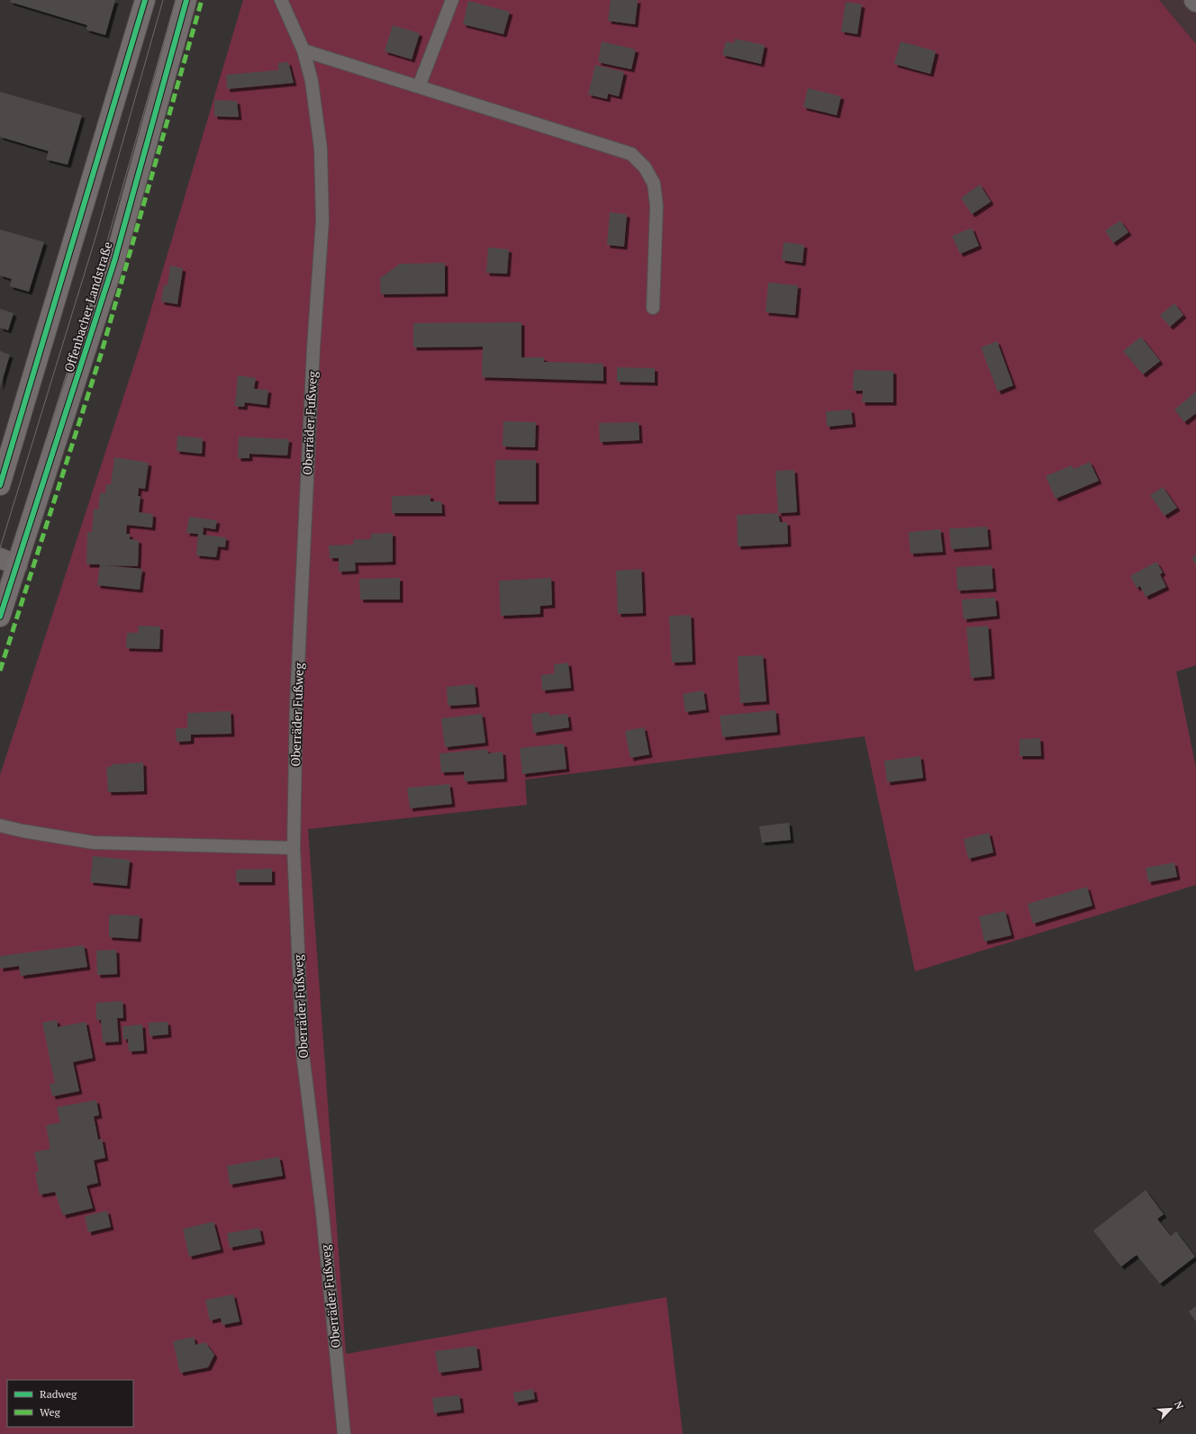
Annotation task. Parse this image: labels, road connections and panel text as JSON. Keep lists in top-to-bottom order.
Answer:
{
  "streets": {
    "main road": ["Offenbacher Landstraße"],
    "lane": ["Oberräder Fußweg"]
  },
  "legend": ["Radweg", "Weg"],
  "north": "top right"
}
